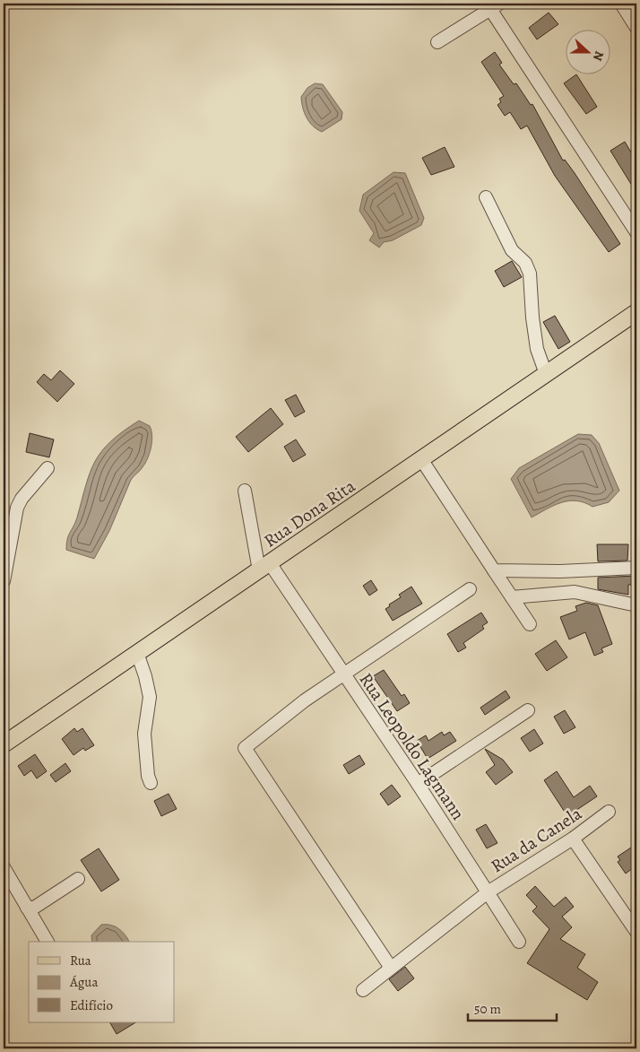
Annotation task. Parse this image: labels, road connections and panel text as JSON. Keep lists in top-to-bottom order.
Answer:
{
  "streets": {
    "main road": ["Rua Dona Rita"],
    "street": ["Rua Leopoldo Lagmann", "Rua da Canela"]
  },
  "crossings": [
    ["Rua Dona Rita", "Rua Leopoldo Lagmann"],
    ["Rua Leopoldo Lagmann", "Rua da Canela"]
  ],
  "legend": ["Rua", "Água", "Edifício"],
  "scale_bar": "50 m",
  "north": "right"
}
